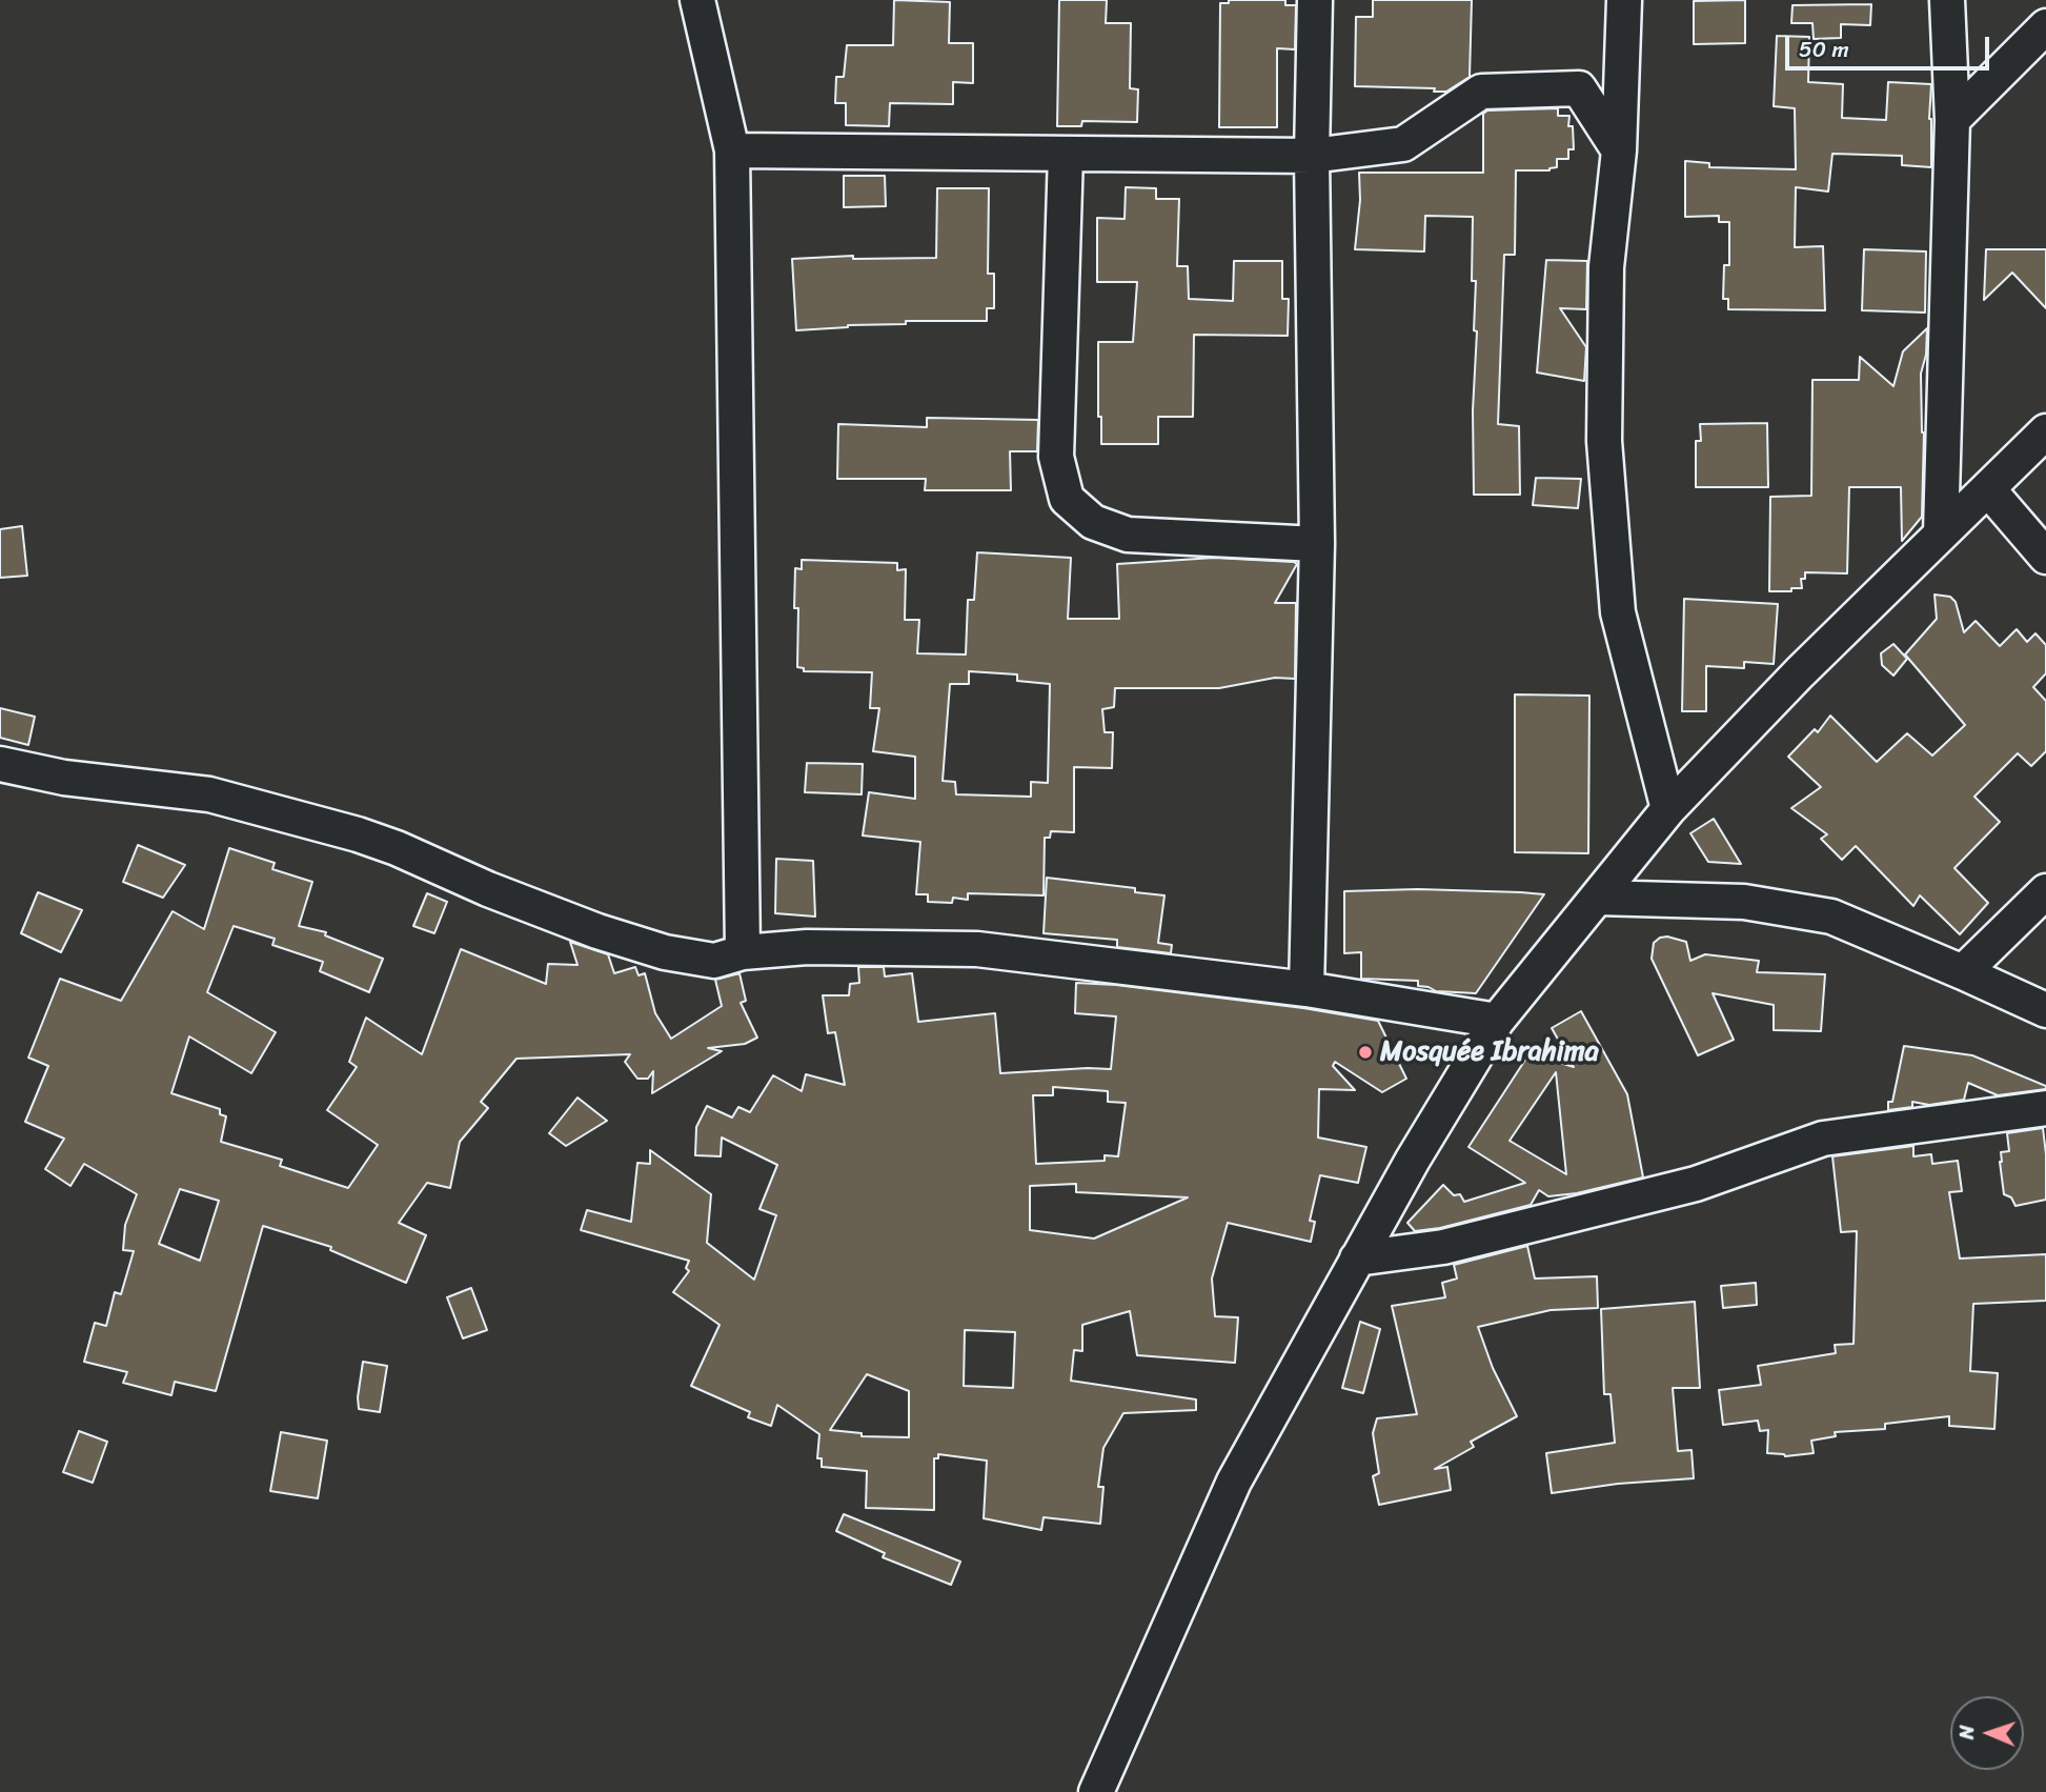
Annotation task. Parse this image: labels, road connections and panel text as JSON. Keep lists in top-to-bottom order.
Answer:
{
  "places": ["Mosquée Ibrahima"],
  "scale_bar": "50 m",
  "north": "left"
}
